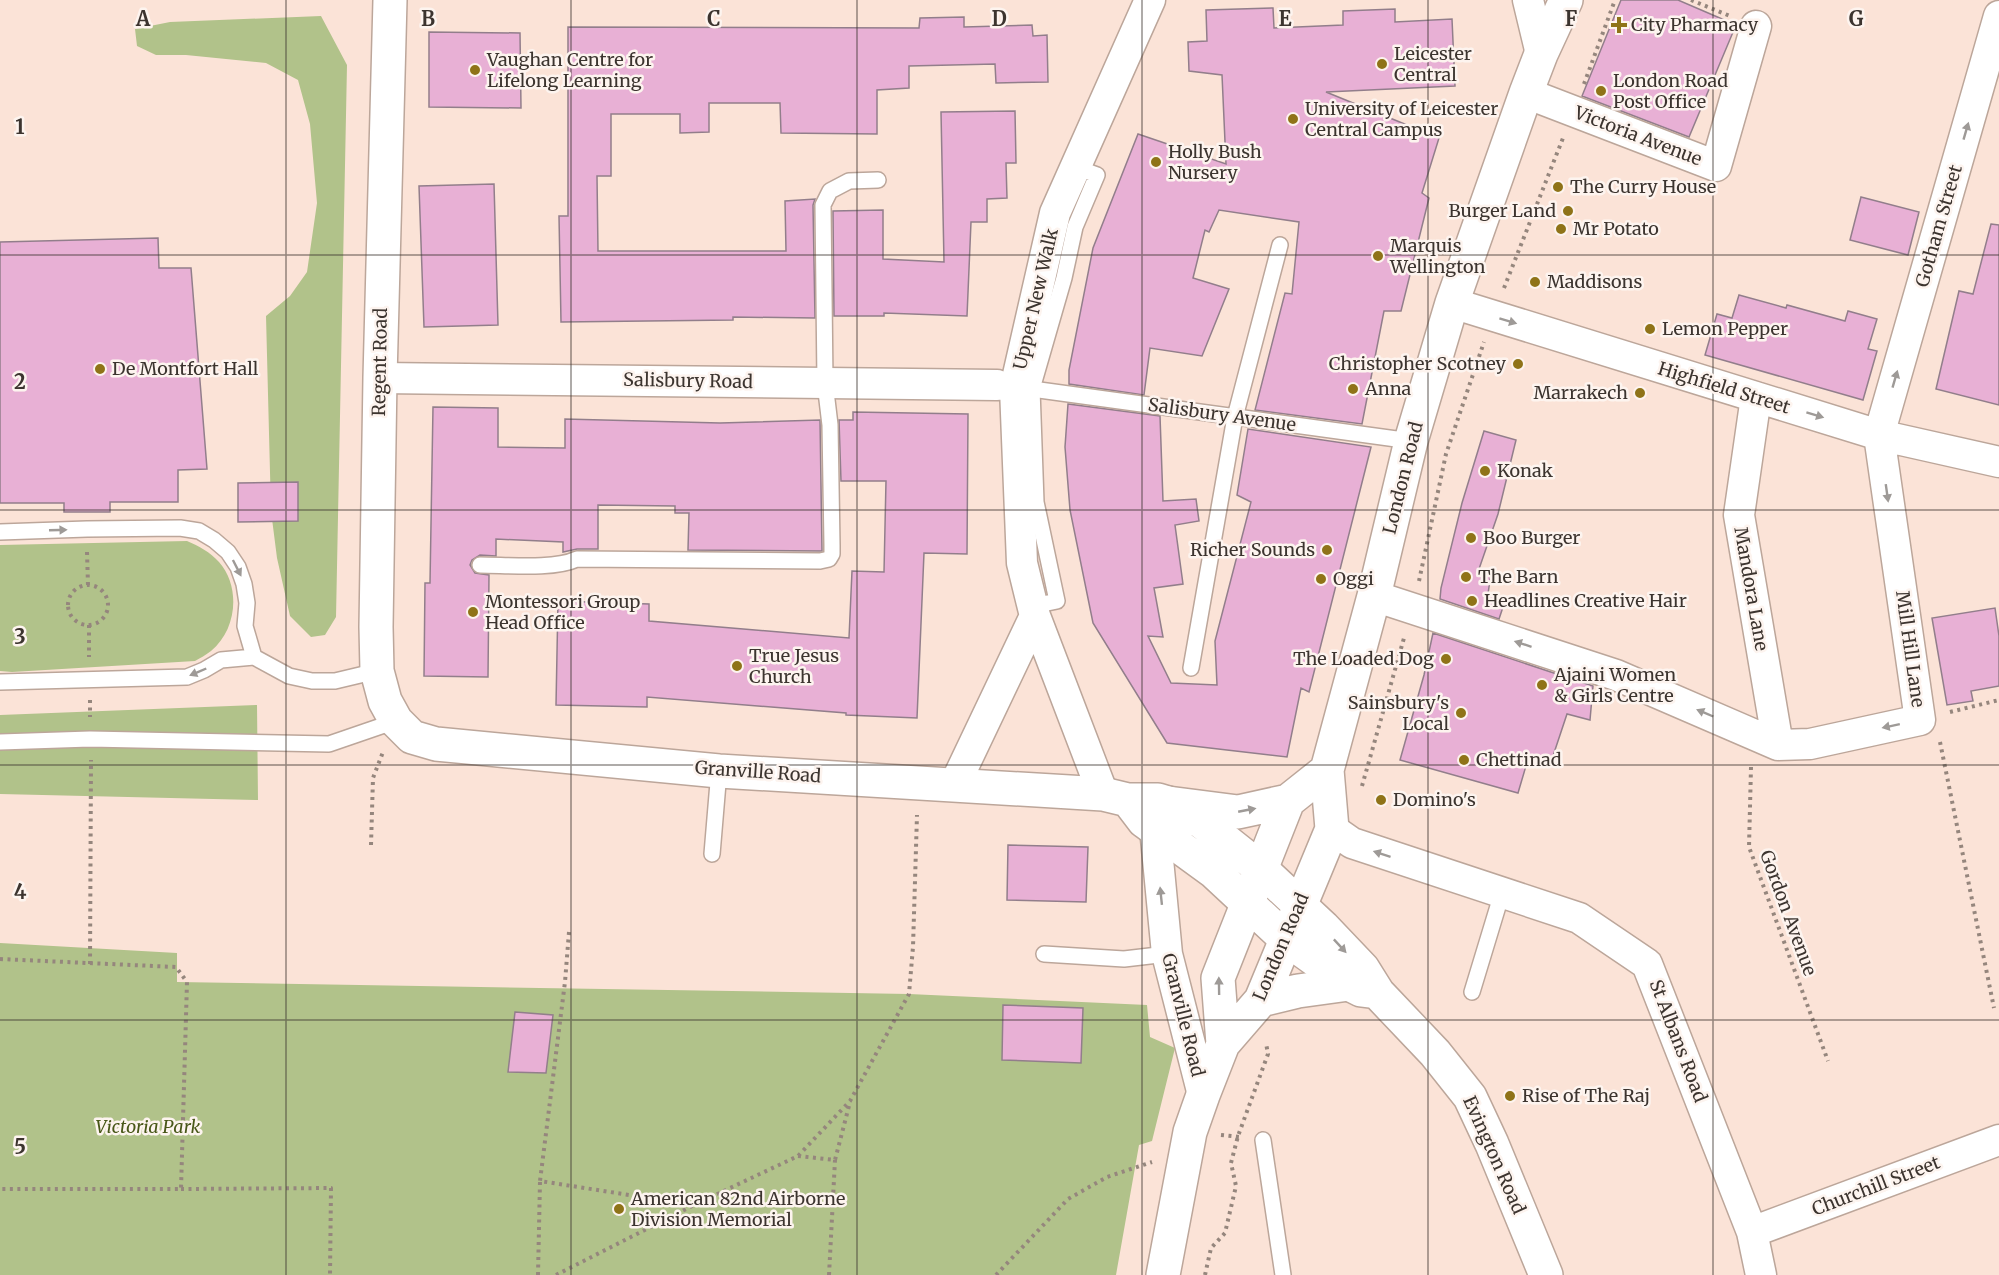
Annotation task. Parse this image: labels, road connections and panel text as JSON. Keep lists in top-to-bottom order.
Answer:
{
  "streets": {
    "street": [
      "Victoria Avenue",
      "Gotham Street",
      "Upper New Walk",
      "Regent Road",
      "Salisbury Road",
      "Highfield Street",
      "London Road",
      "Mandora Lane",
      "Mill Hill Lane",
      "Granville Road",
      "St Albans Road",
      "Evington Road",
      "Churchill Street"
    ],
    "lane": ["Salisbury Avenue"],
    "path": ["Gordon Avenue"]
  },
  "crossings": [
    ["Victoria Avenue", "London Road"],
    ["Gotham Street", "Highfield Street"],
    ["Gotham Street", "Mill Hill Lane"],
    ["Upper New Walk", "Granville Road"],
    ["Regent Road", "Salisbury Road"],
    ["Regent Road", "Granville Road"],
    ["Highfield Street", "London Road"],
    ["Highfield Street", "Mandora Lane"],
    ["Highfield Street", "Mill Hill Lane"],
    ["Salisbury Avenue", "London Road"],
    ["London Road", "Mill Hill Lane"],
    ["London Road", "Granville Road"],
    ["London Road", "St Albans Road"],
    ["London Road", "Evington Road"],
    ["Mandora Lane", "Mill Hill Lane"],
    ["Mandora Lane", "Gordon Avenue"],
    ["Mill Hill Lane", "Gordon Avenue"],
    ["Granville Road", "Evington Road"],
    ["St Albans Road", "Churchill Street"]
  ],
  "one_way": ["Gotham Street", "Highfield Street"],
  "parks": ["Victoria Park"],
  "places": {
    "health": ["City Pharmacy"],
    "other": [
      "Leicester Central",
      "Vaughan Centre for Lifelong Learning",
      "London Road Post Office",
      "University of Leicester Central Campus",
      "Holly Bush Nursery",
      "The Curry House",
      "Burger Land",
      "Mr Potato",
      "Marquis Wellington",
      "Maddisons",
      "Lemon Pepper",
      "Christopher Scotney",
      "De Montfort Hall",
      "Anna",
      "Marrakech",
      "Konak",
      "Boo Burger",
      "Richer Sounds",
      "The Barn",
      "Oggi",
      "Headlines Creative Hair",
      "Montessori Group Head Office",
      "The Loaded Dog",
      "True Jesus Church",
      "Ajaini Women & Girls Centre",
      "Sainsbury's Local",
      "Chettinad",
      "Domino's",
      "Rise of The Raj",
      "American 82nd Airborne Division Memorial"
    ]
  },
  "grid": {
    "columns": [
      "A",
      "B",
      "C",
      "D",
      "E",
      "F",
      "G"
    ],
    "rows": [
      "1",
      "2",
      "3",
      "4",
      "5"
    ]
  }
}
